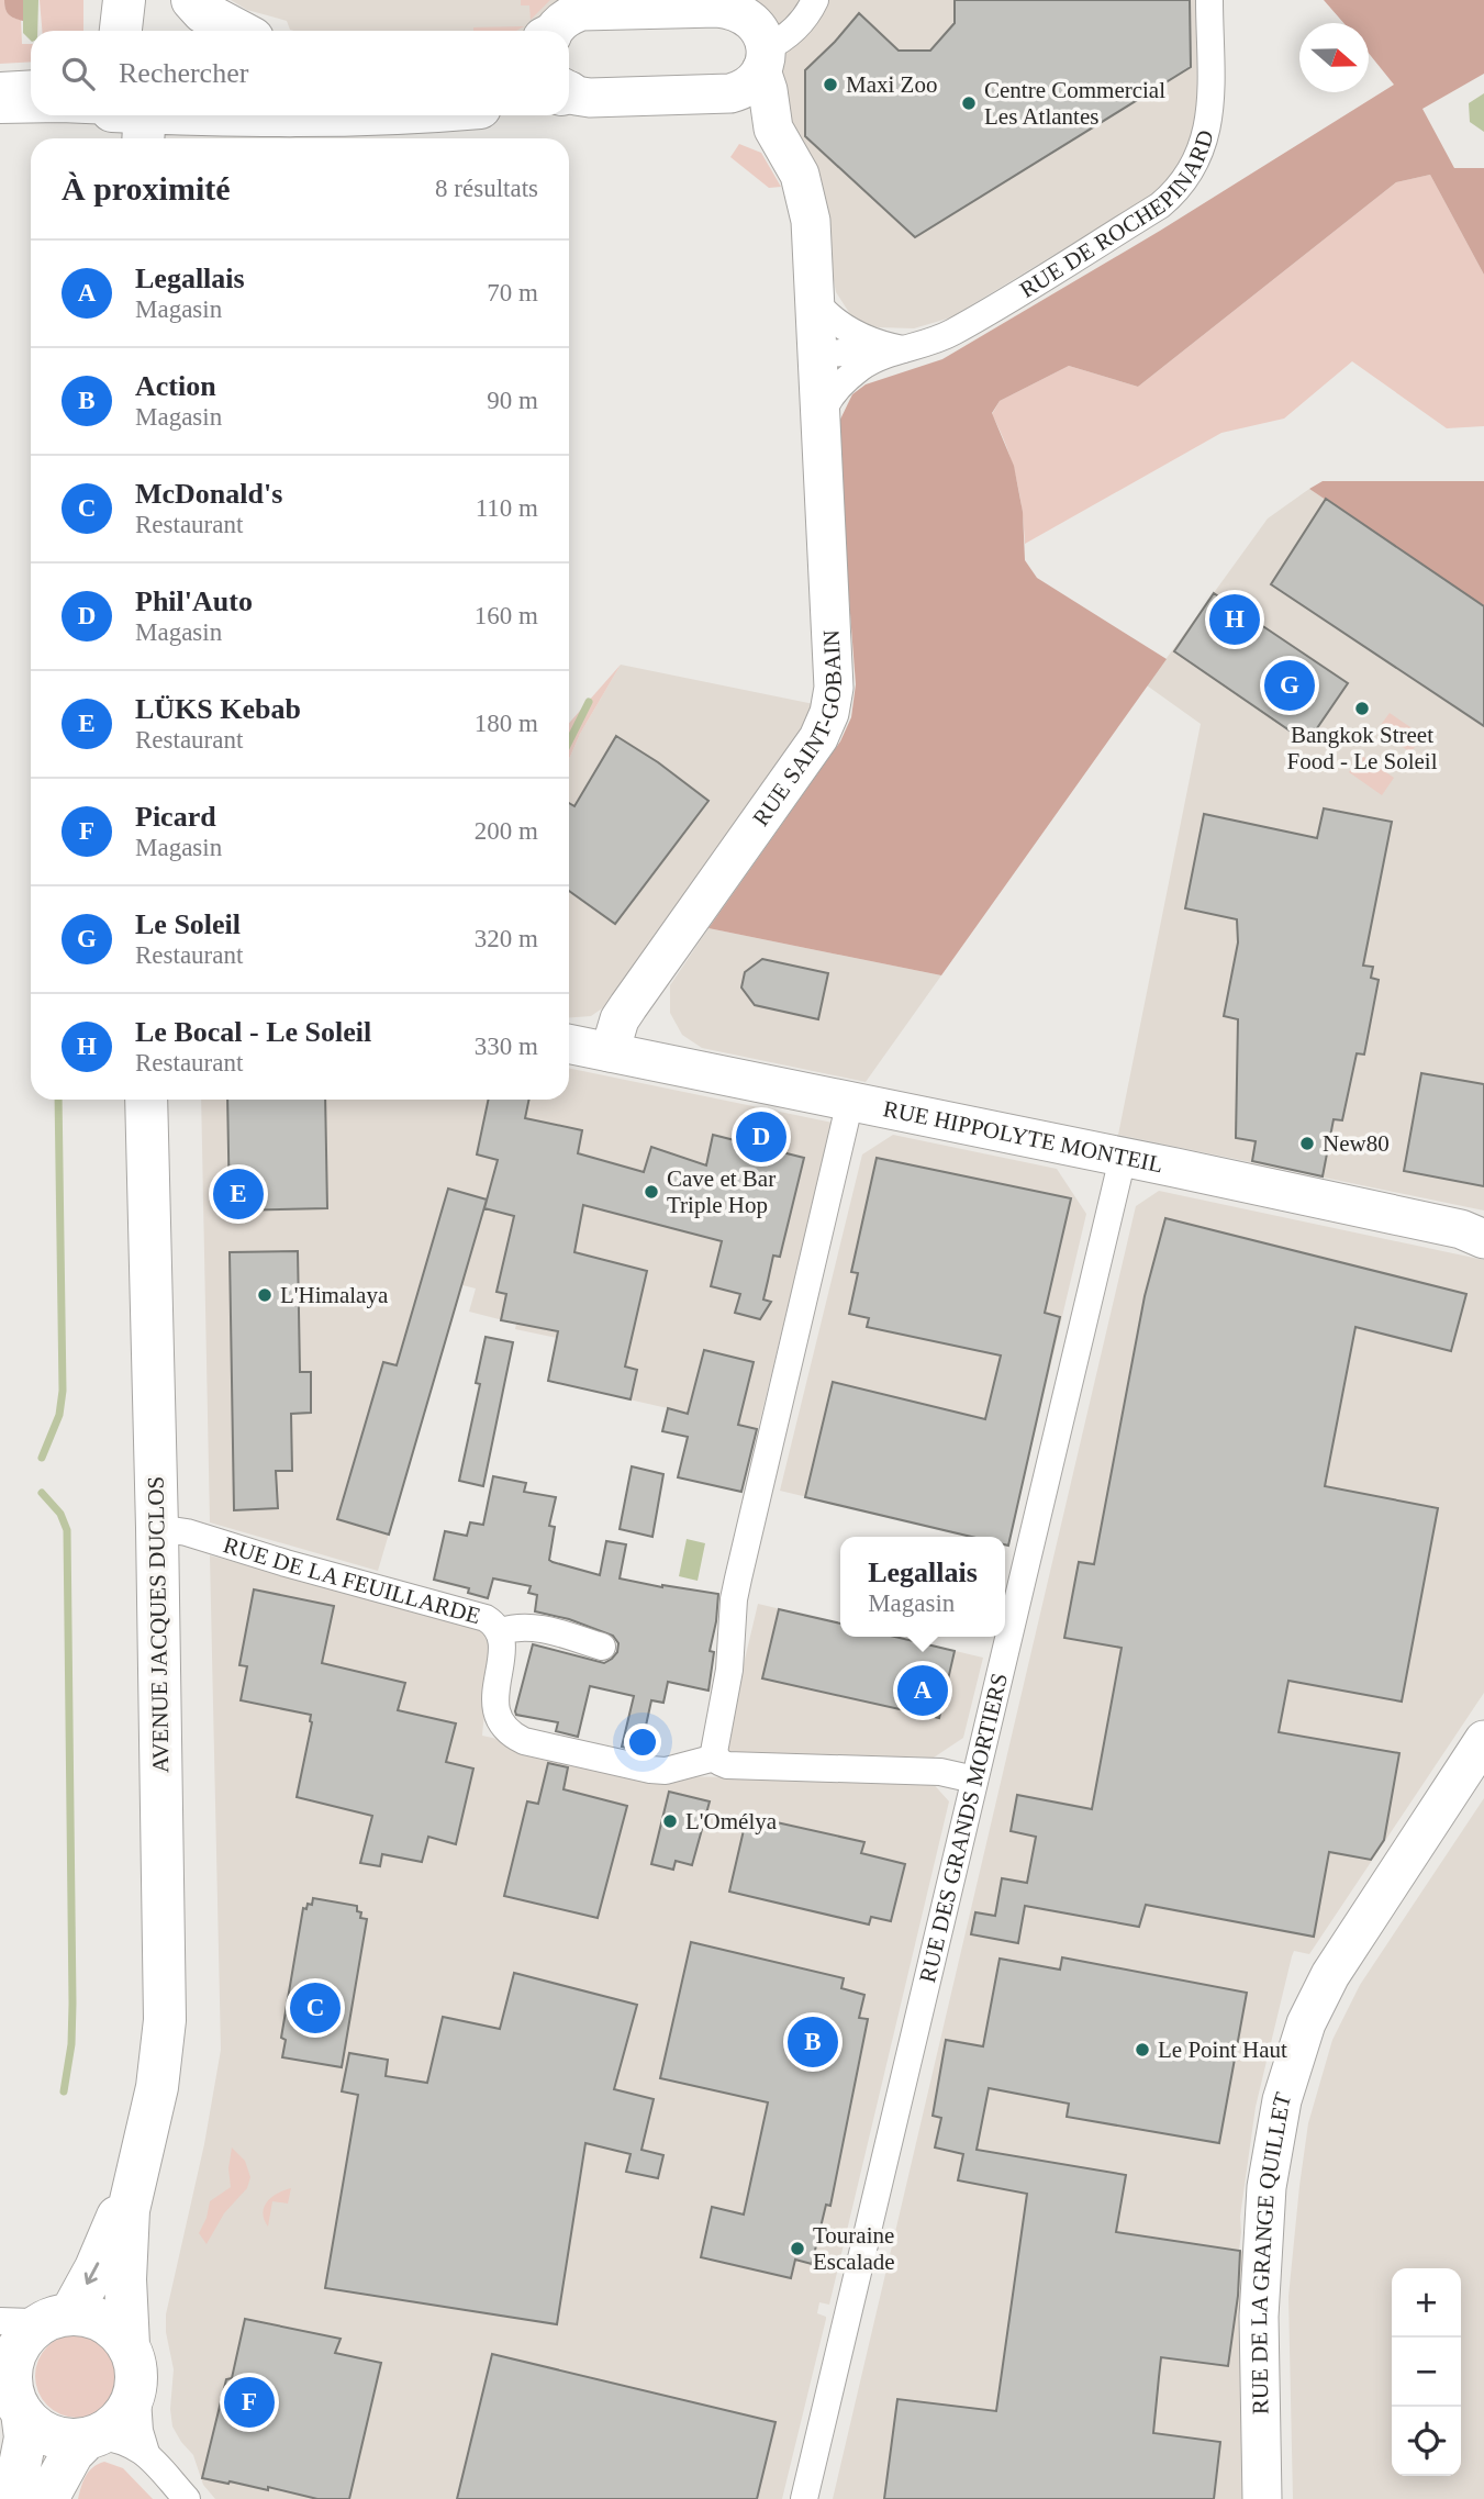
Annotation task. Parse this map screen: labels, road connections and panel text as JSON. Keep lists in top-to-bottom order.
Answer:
{
  "streets": {
    "main road": ["AVENUE JACQUES DUCLOS"],
    "street": [
      "RUE DE ROCHEPINARD",
      "RUE SAINT-GOBAIN",
      "RUE HIPPOLYTE MONTEIL",
      "RUE DE LA FEUILLARDE",
      "RUE DES GRANDS MORTIERS",
      "RUE DE LA GRANGE QUILLET"
    ]
  },
  "crossings": [
    ["RUE DE ROCHEPINARD", "RUE SAINT-GOBAIN"],
    ["RUE SAINT-GOBAIN", "RUE HIPPOLYTE MONTEIL"],
    ["RUE HIPPOLYTE MONTEIL", "RUE DES GRANDS MORTIERS"],
    ["RUE DE LA FEUILLARDE", "AVENUE JACQUES DUCLOS"]
  ],
  "places": [
    "Maxi Zoo",
    "Centre Commercial Les Atlantes",
    "Bangkok Street Food - Le Soleil",
    "New80",
    "Cave et Bar Triple Hop",
    "L'Himalaya",
    "L'Omélya",
    "Le Point Haut",
    "Touraine Escalade"
  ],
  "north": "right",
  "page": {
    "search": "Rechercher",
    "heading": ["À proximité", "8 résultats"],
    "list": [
      {
        "mark": "A",
        "name": "Legallais",
        "note": "Magasin",
        "value": "70 m"
      },
      {
        "mark": "B",
        "name": "Action",
        "note": "Magasin",
        "value": "90 m"
      },
      {
        "mark": "C",
        "name": "McDonald's",
        "note": "Restaurant",
        "value": "110 m"
      },
      {
        "mark": "D",
        "name": "Phil'Auto",
        "note": "Magasin",
        "value": "160 m"
      },
      {
        "mark": "E",
        "name": "LÜKS Kebab",
        "note": "Restaurant",
        "value": "180 m"
      },
      {
        "mark": "F",
        "name": "Picard",
        "note": "Magasin",
        "value": "200 m"
      },
      {
        "mark": "G",
        "name": "Le Soleil",
        "note": "Restaurant",
        "value": "320 m"
      },
      {
        "mark": "H",
        "name": "Le Bocal - Le Soleil",
        "note": "Restaurant",
        "value": "330 m"
      }
    ],
    "pins": [
      "H",
      "G",
      "D",
      "E",
      "A",
      "C",
      "B",
      "F"
    ],
    "popup": ["Legallais", "Magasin"],
    "map_buttons": ["+", "−"]
  }
}
